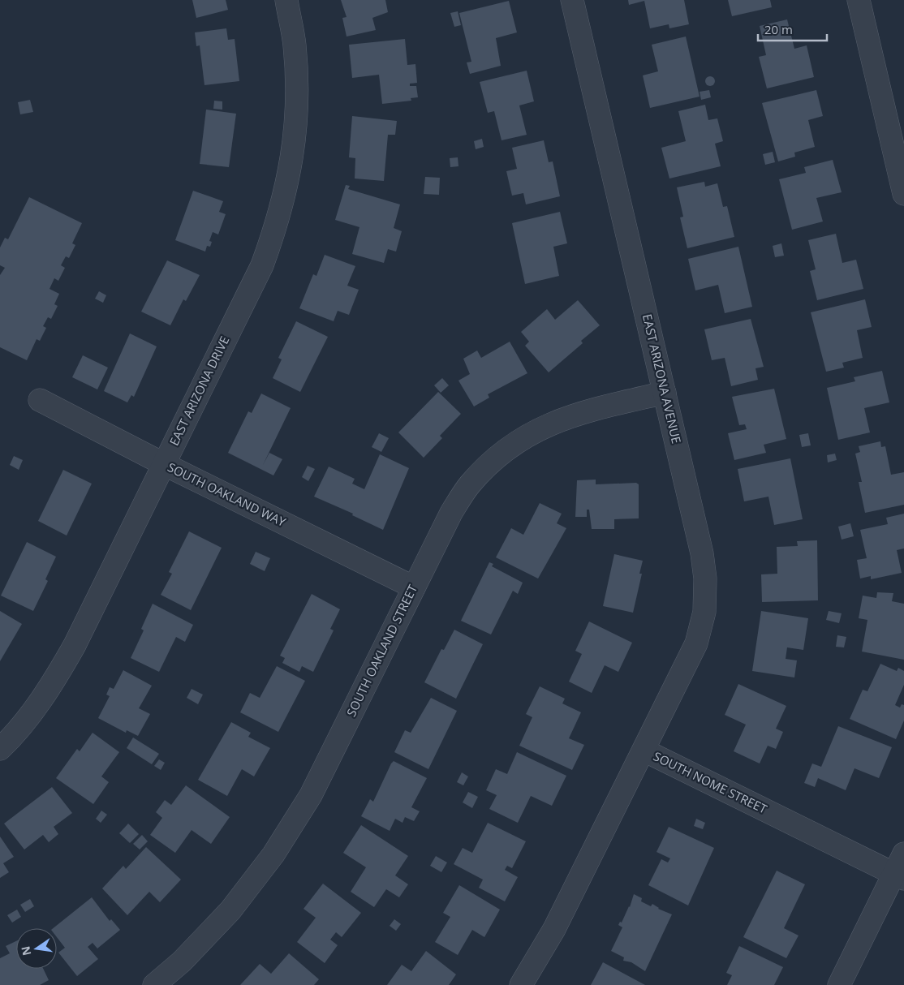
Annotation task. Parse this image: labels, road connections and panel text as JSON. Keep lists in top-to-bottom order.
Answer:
{
  "streets": {
    "street": [
      "EAST ARIZONA AVENUE",
      "EAST ARIZONA DRIVE",
      "SOUTH OAKLAND WAY",
      "SOUTH OAKLAND STREET",
      "SOUTH NOME STREET"
    ]
  },
  "crossings": [
    ["EAST ARIZONA AVENUE", "SOUTH OAKLAND STREET"],
    ["EAST ARIZONA AVENUE", "SOUTH NOME STREET"],
    ["EAST ARIZONA DRIVE", "SOUTH OAKLAND WAY"],
    ["SOUTH OAKLAND WAY", "SOUTH OAKLAND STREET"]
  ],
  "scale_bar": "20 m",
  "north": "left"
}
